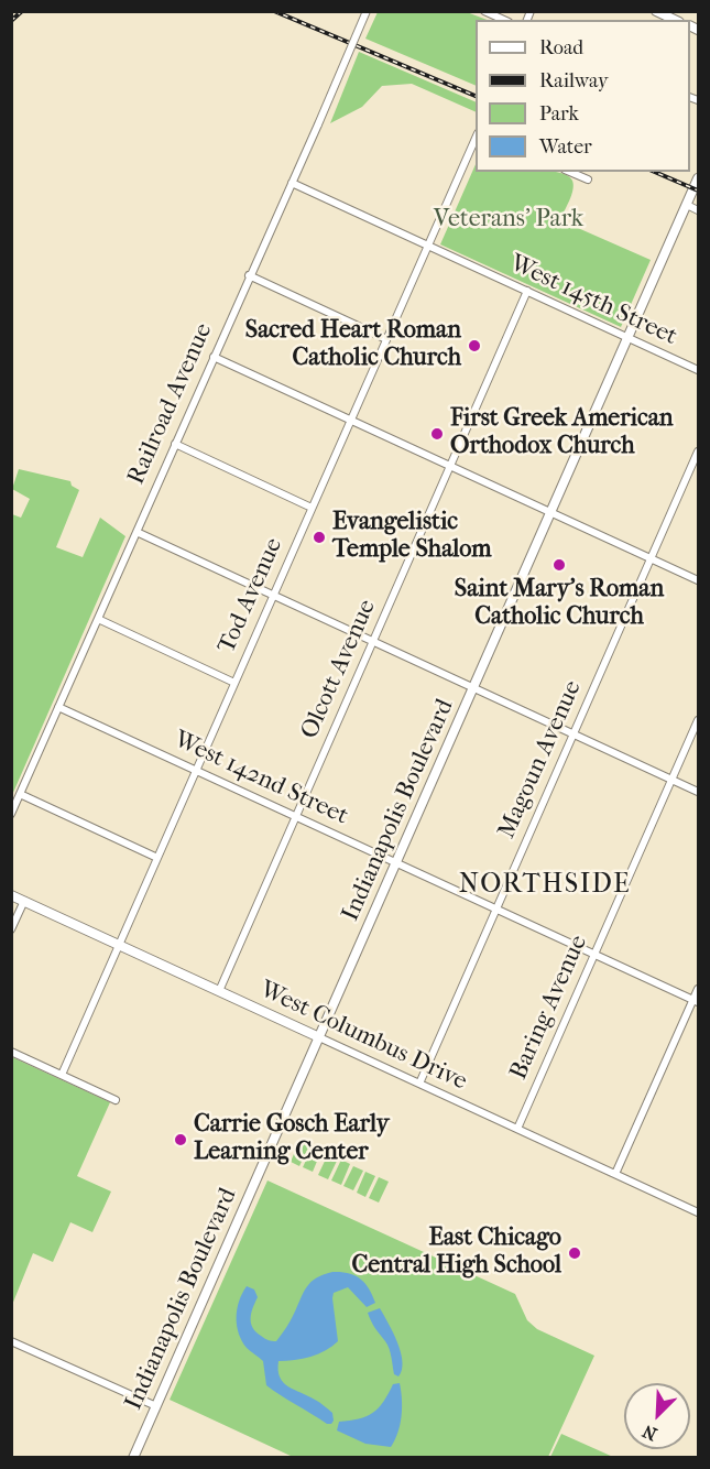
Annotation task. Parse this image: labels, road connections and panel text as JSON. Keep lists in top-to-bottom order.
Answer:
{
  "streets": {
    "main road": ["Indianapolis Boulevard", "West Columbus Drive"],
    "street": [
      "West 145th Street",
      "Railroad Avenue",
      "Tod Avenue",
      "Olcott Avenue",
      "Magoun Avenue",
      "West 142nd Street",
      "Baring Avenue"
    ]
  },
  "crossings": [
    ["West 145th Street", "Railroad Avenue"],
    ["West 145th Street", "Tod Avenue"],
    ["West 145th Street", "Olcott Avenue"],
    ["West 145th Street", "Indianapolis Boulevard"],
    ["Railroad Avenue", "West 142nd Street"],
    ["Tod Avenue", "West 142nd Street"],
    ["Tod Avenue", "West Columbus Drive"],
    ["Olcott Avenue", "West 142nd Street"],
    ["Olcott Avenue", "West Columbus Drive"],
    ["Magoun Avenue", "West 142nd Street"],
    ["Magoun Avenue", "West Columbus Drive"],
    ["West 142nd Street", "Indianapolis Boulevard"],
    ["West 142nd Street", "Baring Avenue"],
    ["Indianapolis Boulevard", "West Columbus Drive"],
    ["Baring Avenue", "West Columbus Drive"]
  ],
  "districts": ["NORTHSIDE"],
  "parks": ["Veterans' Park"],
  "places": [
    "Sacred Heart Roman Catholic Church",
    "First Greek American Orthodox Church",
    "Evangelistic Temple Shalom",
    "Saint Mary's Roman Catholic Church",
    "Carrie Gosch Early Learning Center",
    "East Chicago Central High School"
  ],
  "legend": [
    "Road",
    "Railway",
    "Park",
    "Water"
  ],
  "north": "bottom left"
}
